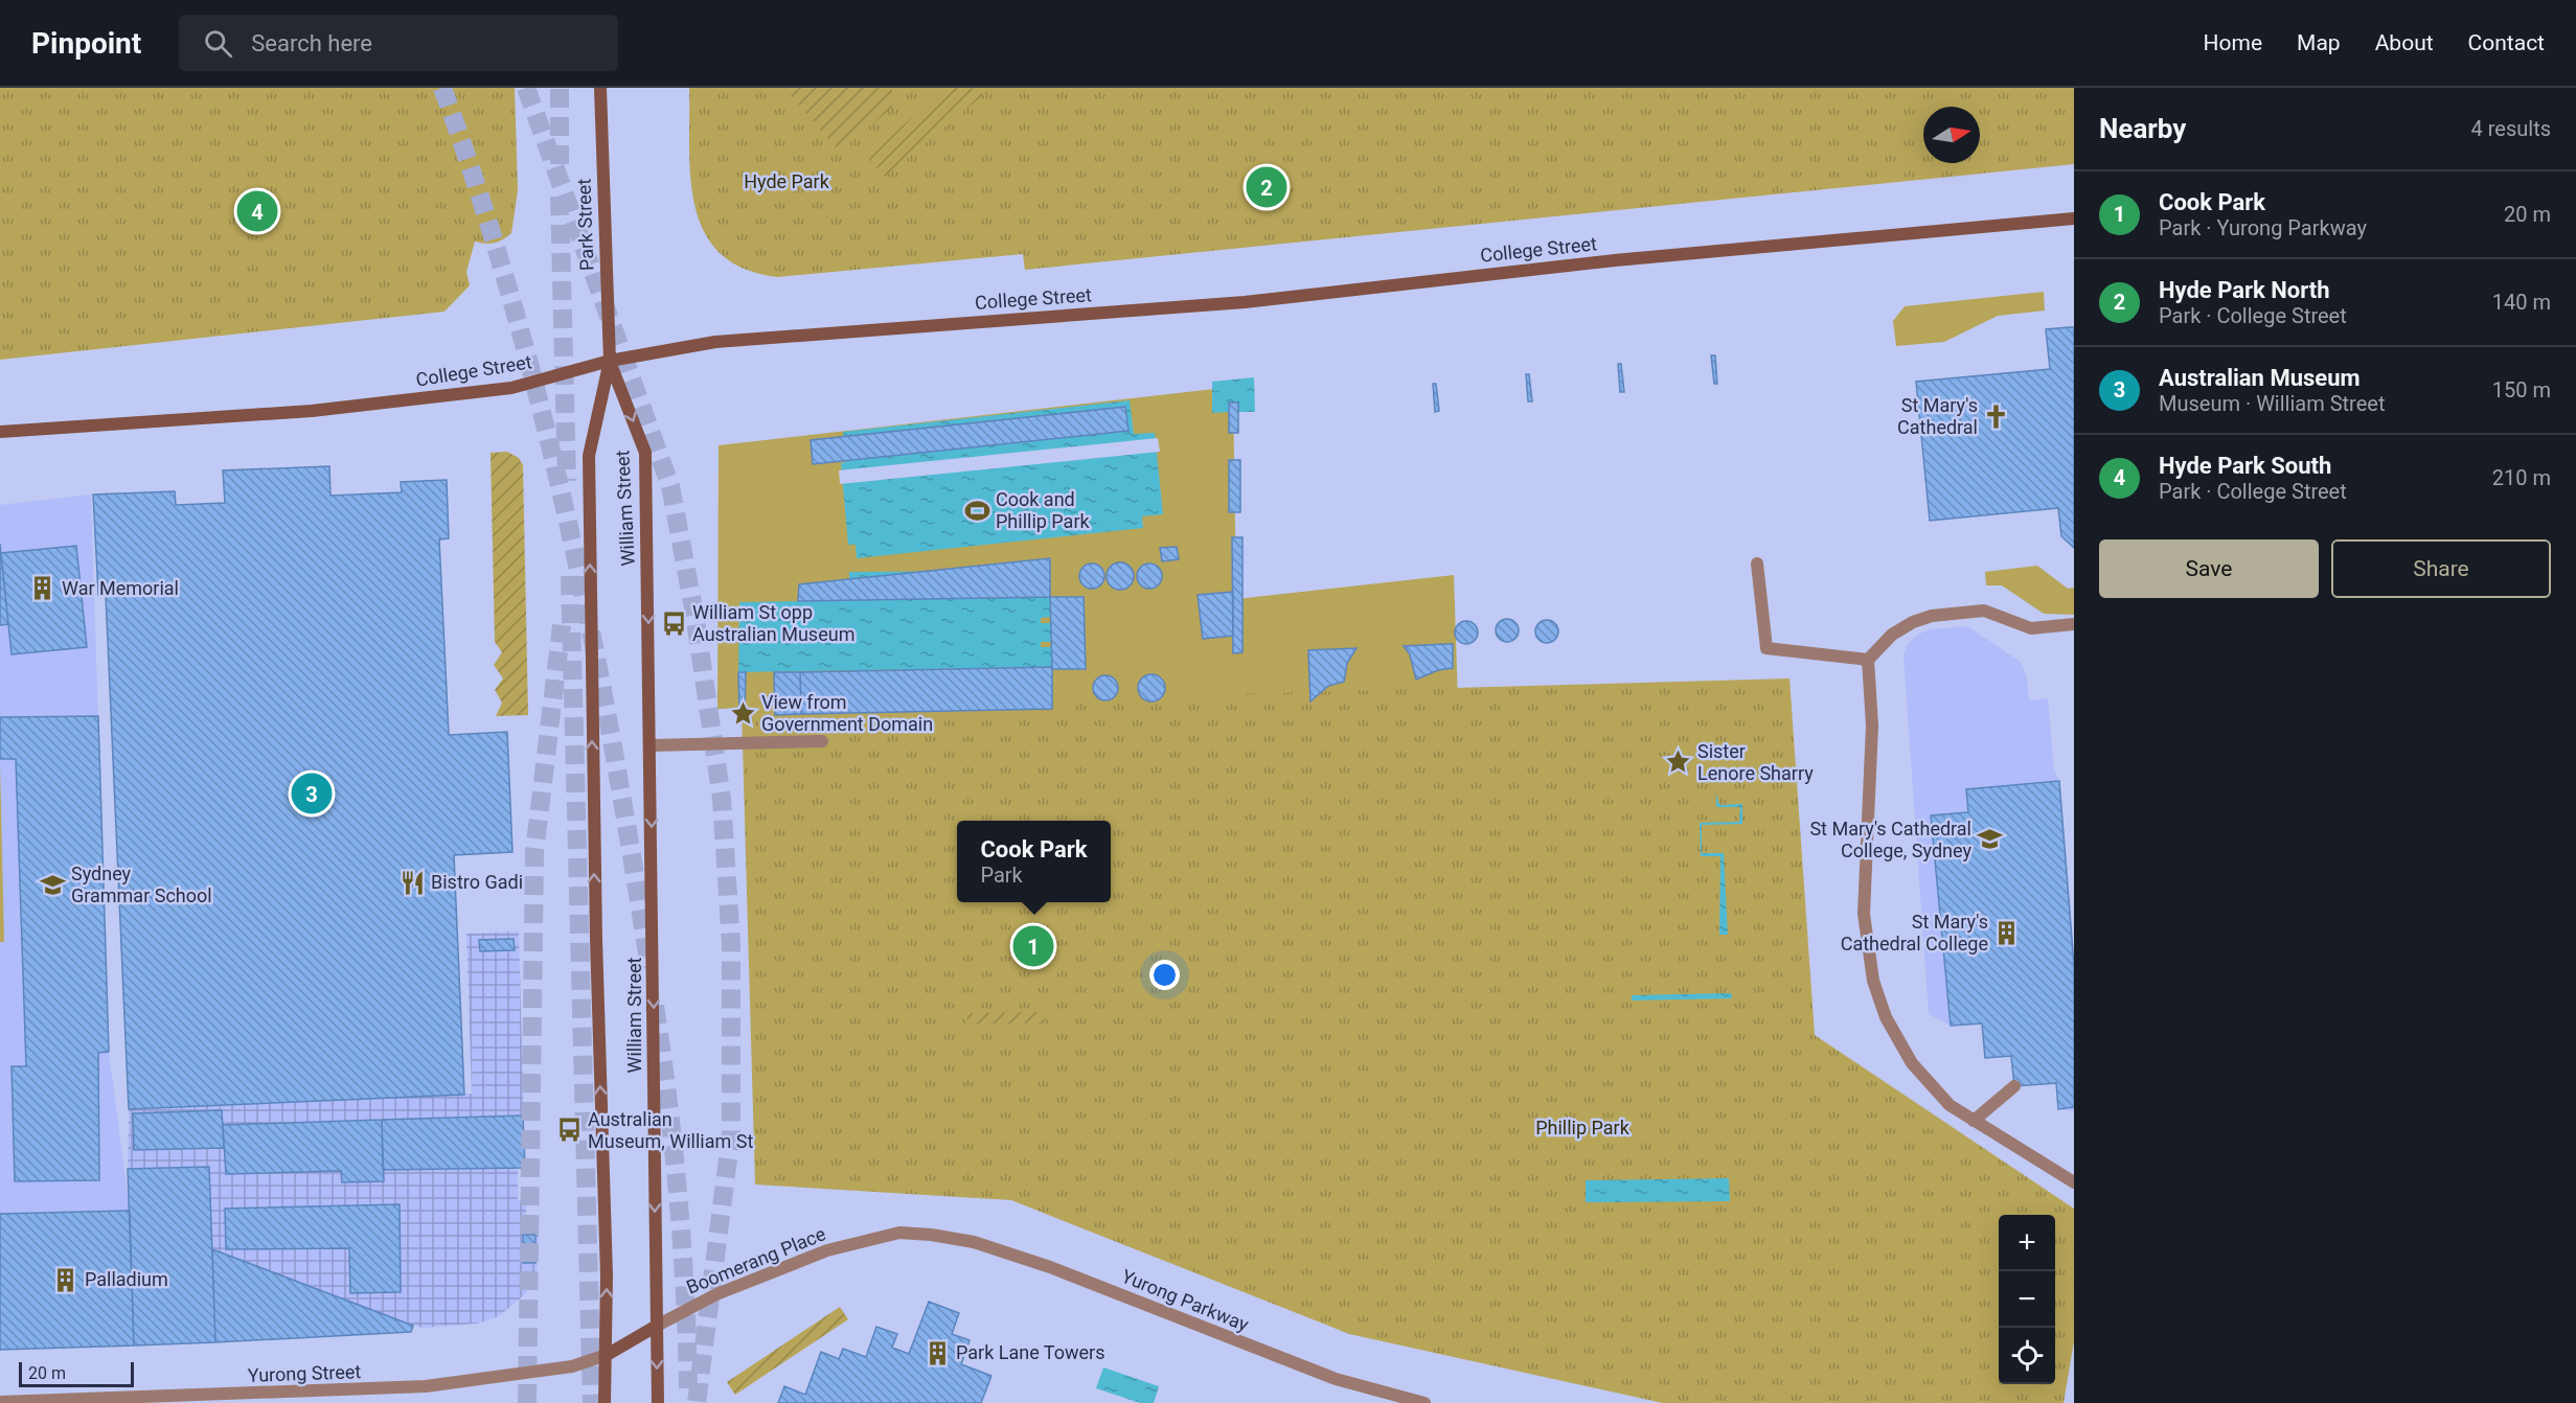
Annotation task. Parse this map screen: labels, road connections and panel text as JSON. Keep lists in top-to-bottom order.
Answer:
{
  "streets": {
    "main road": [
      "Park Street",
      "College Street",
      "William Street",
      "Boomerang Place"
    ],
    "street": ["Yurong Parkway", "Yurong Street"]
  },
  "crossings": [
    ["Park Street", "College Street"],
    ["Park Street", "William Street"],
    ["College Street", "William Street"],
    ["William Street", "Boomerang Place"],
    ["William Street", "Yurong Street"],
    ["Boomerang Place", "Yurong Parkway"],
    ["Boomerang Place", "Yurong Street"]
  ],
  "parks": ["Hyde Park", "Phillip Park"],
  "places": {
    "church": ["St Mary's Cathedral"],
    "sports": ["Cook and Phillip Park"],
    "building": [
      "War Memorial",
      "St Mary's Cathedral College",
      "Palladium",
      "Park Lane Towers"
    ],
    "bus stop": ["William St opp Australian Museum", "Australian Museum, William St"],
    "place": ["View from Government Domain", "Sister Lenore Sharry"],
    "school or university": ["St Mary's Cathedral College, Sydney", "Sydney Grammar School"],
    "restaurant": ["Bistro Gadi"]
  },
  "scale_bar": "20 m",
  "north": "right",
  "page": {
    "header": "Pinpoint",
    "search": "Search here",
    "nav": [
      "Home",
      "Map",
      "About",
      "Contact"
    ],
    "heading": ["Nearby", "4 results"],
    "pins": [
      "2",
      "4",
      "3",
      "1"
    ],
    "list": [
      {
        "mark": "1",
        "name": "Cook Park",
        "note": "Park · Yurong Parkway",
        "value": "20 m"
      },
      {
        "mark": "2",
        "name": "Hyde Park North",
        "note": "Park · College Street",
        "value": "140 m"
      },
      {
        "mark": "3",
        "name": "Australian Museum",
        "note": "Museum · William Street",
        "value": "150 m"
      },
      {
        "mark": "4",
        "name": "Hyde Park South",
        "note": "Park · College Street",
        "value": "210 m"
      }
    ],
    "buttons": ["Save", "Share"],
    "popup": ["Cook Park", "Park"],
    "map_buttons": ["+", "−"],
    "scale": "20 m"
  }
}
